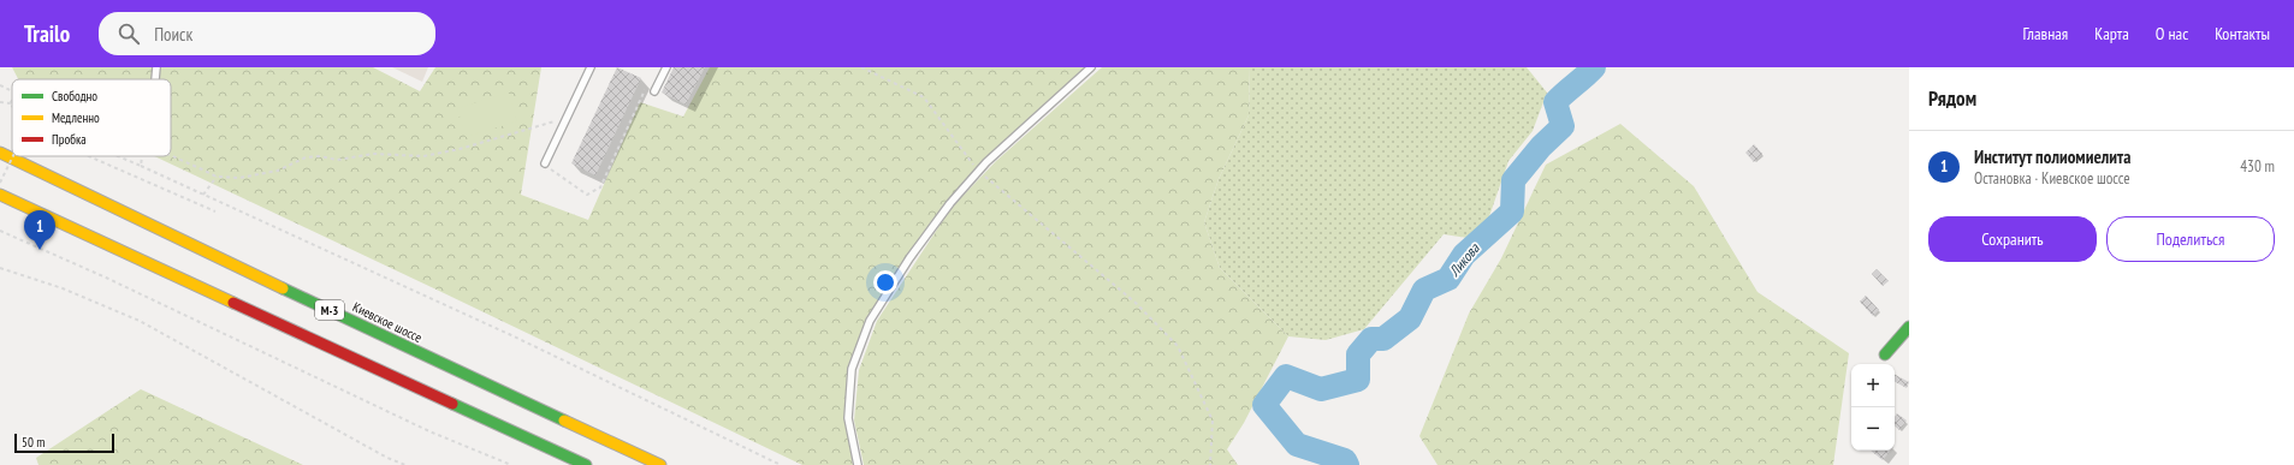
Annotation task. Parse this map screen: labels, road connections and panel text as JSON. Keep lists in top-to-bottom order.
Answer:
{
  "streets": {
    "main road": ["М-3", "Киевское шоссе"]
  },
  "water": ["Ликова"],
  "legend": ["Свободно", "Медленно", "Пробка"],
  "scale_bar": "50 m",
  "page": {
    "header": "Trailo",
    "search": "Поиск",
    "nav": [
      "Главная",
      "Карта",
      "О нас",
      "Контакты"
    ],
    "heading": "Рядом",
    "list": [
      {
        "mark": "1",
        "name": "Институт полиомиелита",
        "note": "Остановка · Киевское шоссе",
        "value": "430 m"
      }
    ],
    "buttons": ["Сохранить", "Поделиться"],
    "pins": "1",
    "map_buttons": ["+", "−"],
    "scale": "50 m"
  }
}
